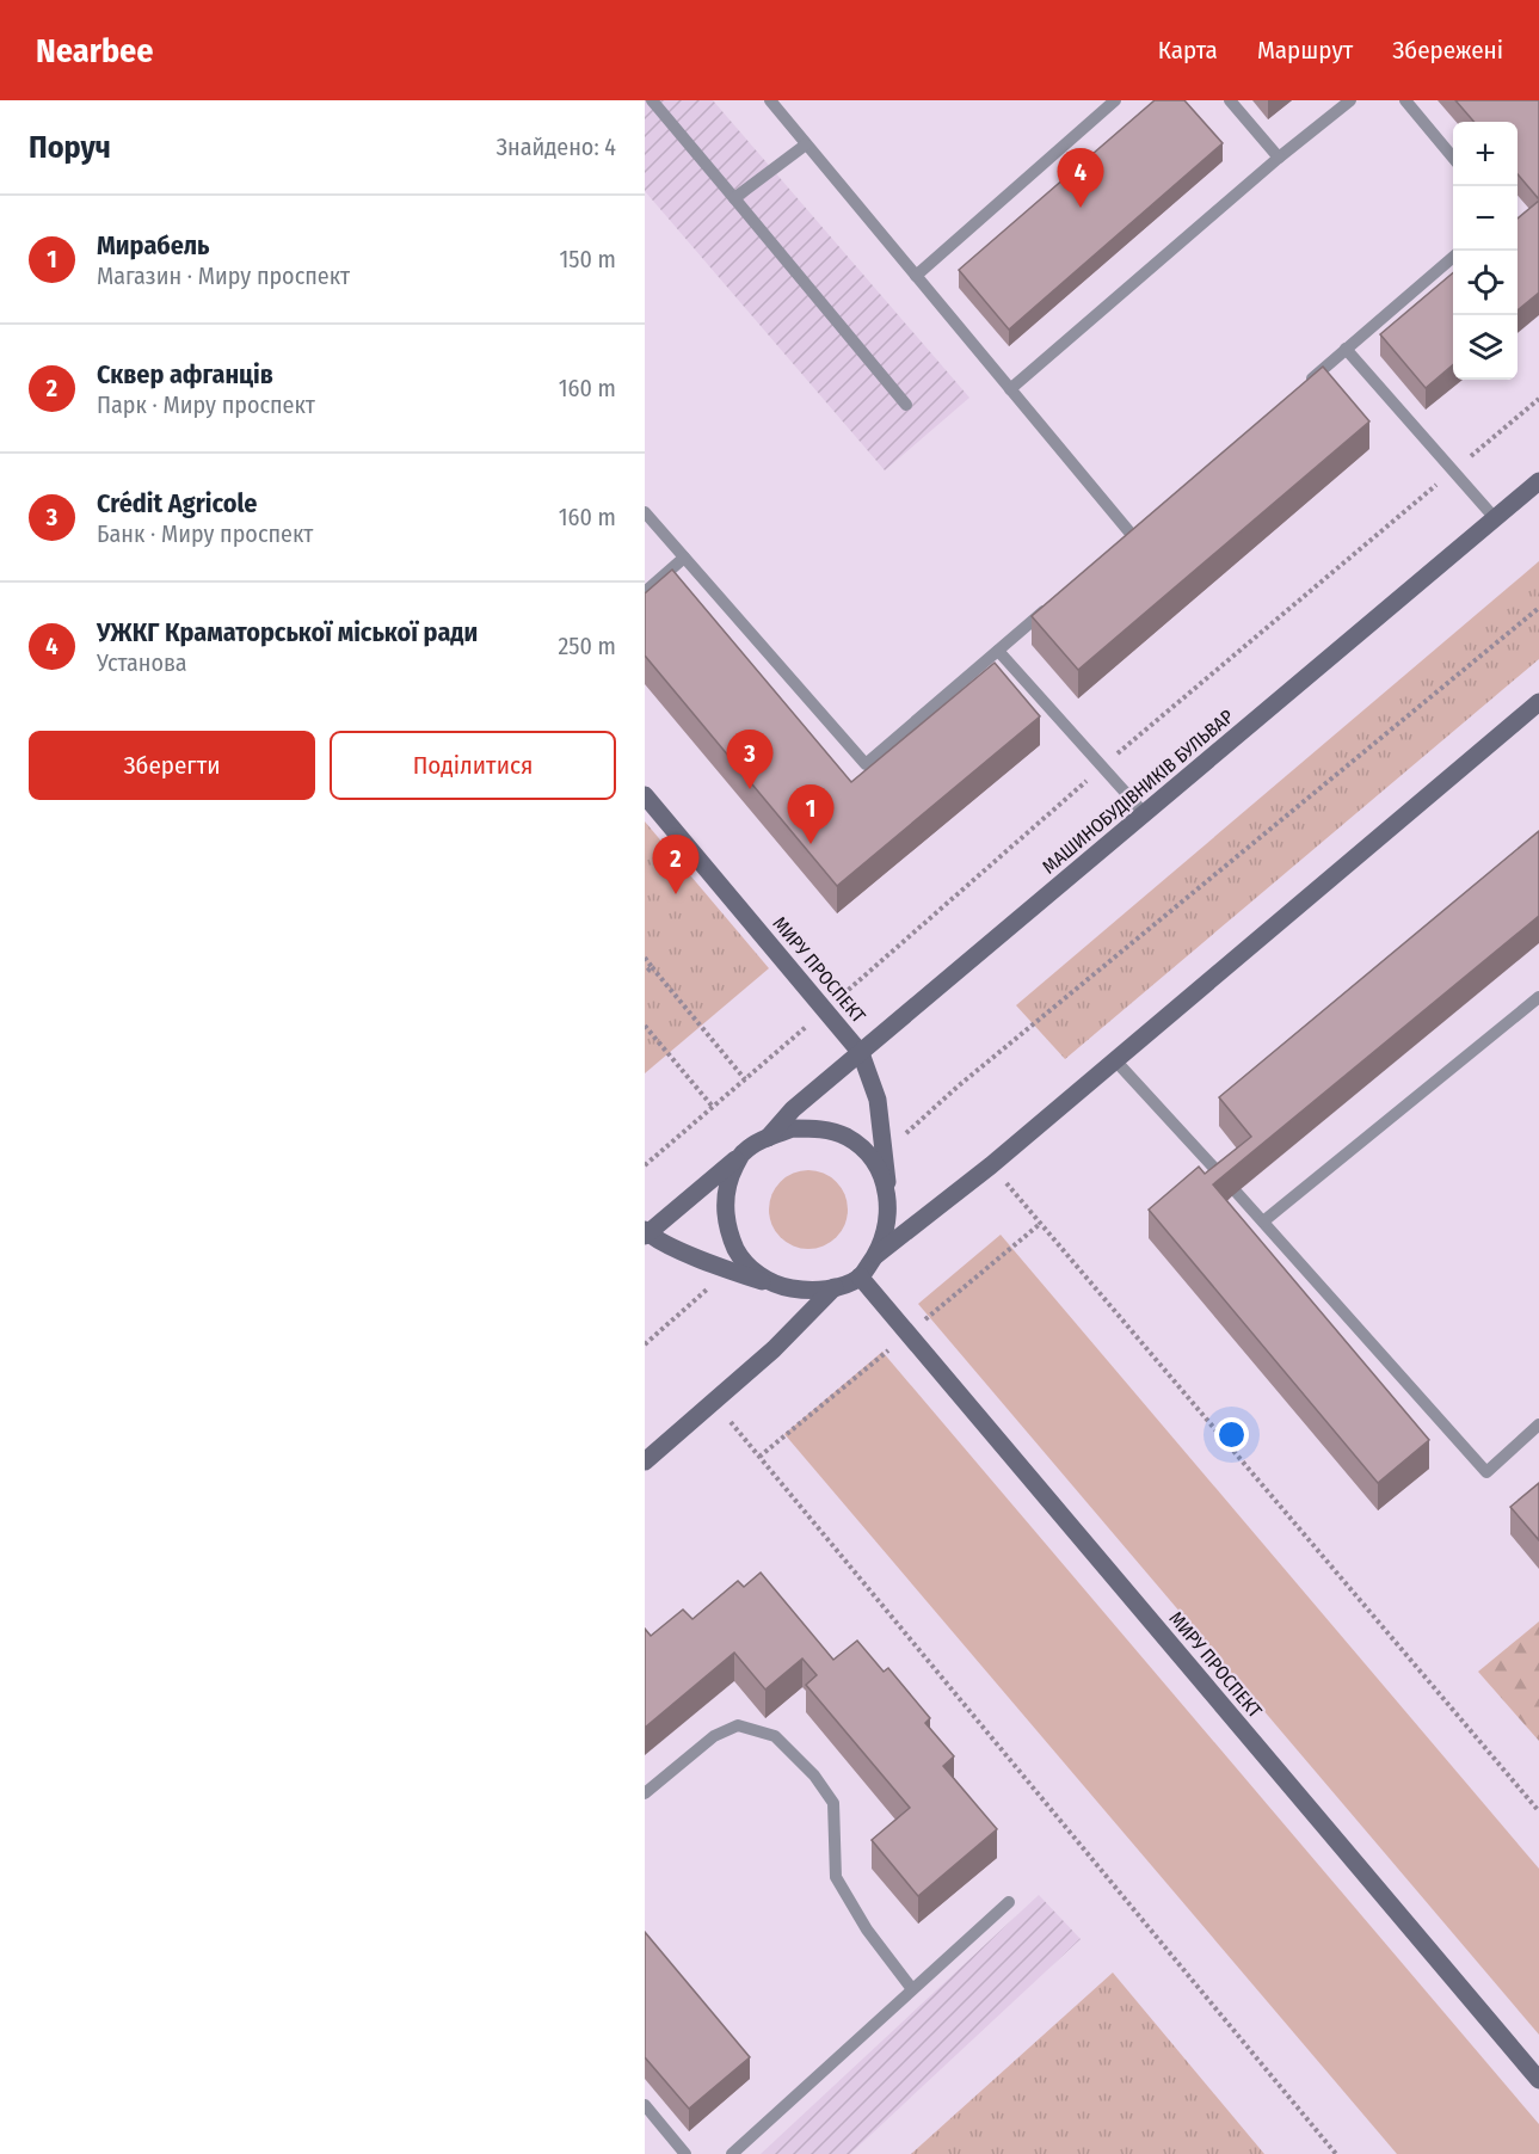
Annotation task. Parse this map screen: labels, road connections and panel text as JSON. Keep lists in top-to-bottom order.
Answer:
{
  "streets": {
    "street": ["МАШИНОБУДІВНИКІВ БУЛЬВАР", "МИРУ ПРОСПЕКТ"]
  },
  "crossings": [
    ["МАШИНОБУДІВНИКІВ БУЛЬВАР", "МИРУ ПРОСПЕКТ"]
  ],
  "page": {
    "header": "Nearbee",
    "nav": ["Карта", "Маршрут", "Збережені"],
    "heading": ["Поруч", "Знайдено: 4"],
    "map_buttons": ["+", "−"],
    "pins": [
      "4",
      "3",
      "1",
      "2"
    ],
    "list": [
      {
        "mark": "1",
        "name": "Мирабель",
        "note": "Магазин · Миру проспект",
        "value": "150 m"
      },
      {
        "mark": "2",
        "name": "Сквер афганців",
        "note": "Парк · Миру проспект",
        "value": "160 m"
      },
      {
        "mark": "3",
        "name": "Crédit Agricole",
        "note": "Банк · Миру проспект",
        "value": "160 m"
      },
      {
        "mark": "4",
        "name": "УЖКГ Краматорської міської ради",
        "note": "Установа",
        "value": "250 m"
      }
    ],
    "buttons": ["Зберегти", "Поділитися"]
  }
}
